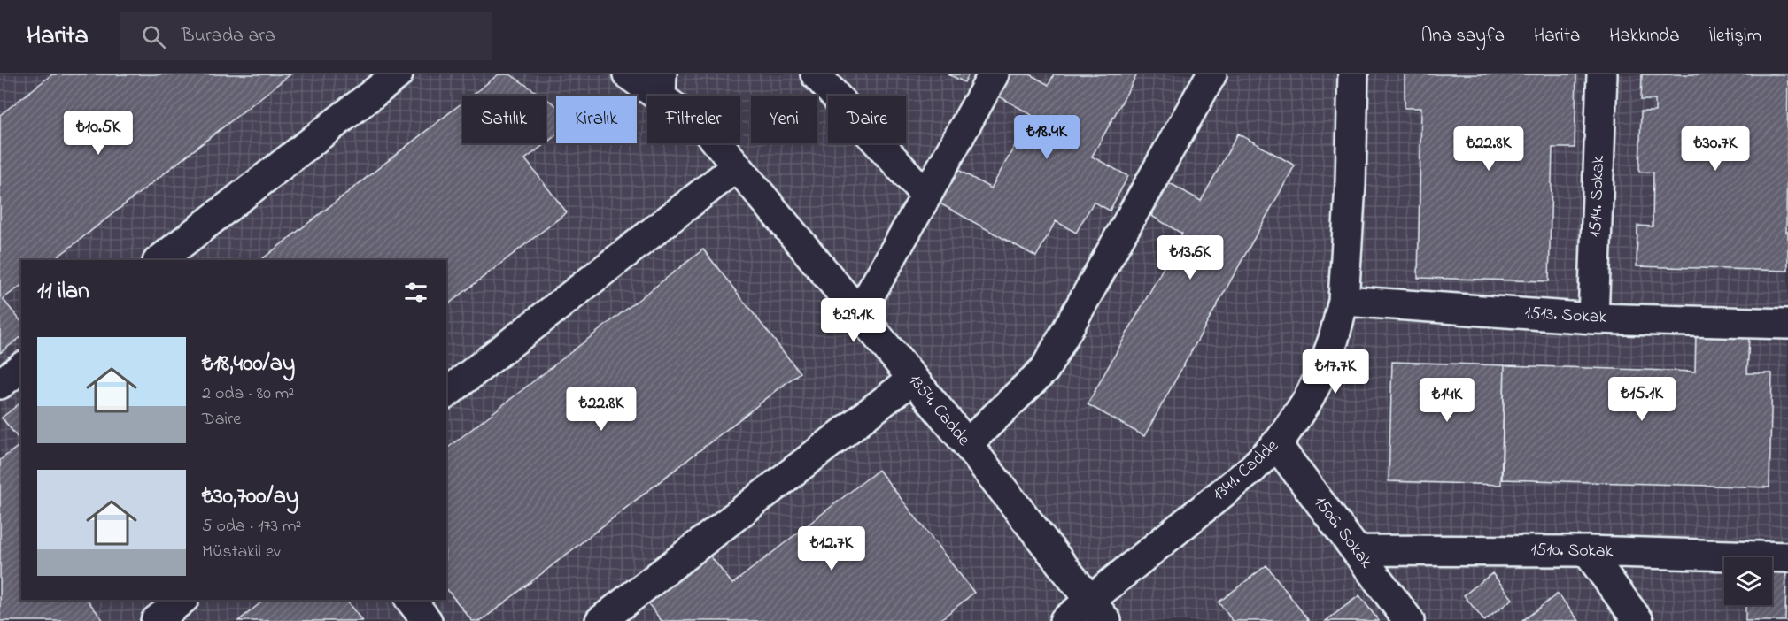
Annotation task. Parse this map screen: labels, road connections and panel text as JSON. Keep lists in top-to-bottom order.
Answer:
{
  "streets": {
    "main road": [
      "1514. Sokak",
      "1513. Sokak",
      "1354. Cadde",
      "1341. Cadde",
      "1506. Sokak",
      "1510. Sokak"
    ]
  },
  "crossings": [
    ["1514. Sokak", "1513. Sokak"],
    ["1513. Sokak", "1341. Cadde"],
    ["1354. Cadde", "1341. Cadde"],
    ["1341. Cadde", "1506. Sokak"],
    ["1506. Sokak", "1510. Sokak"]
  ],
  "page": {
    "header": "Harita",
    "search": "Burada ara",
    "nav": [
      "Ana sayfa",
      "Harita",
      "Hakkında",
      "İletişim"
    ],
    "chip": [
      "Satılık",
      "Kiralık",
      "Filtreler",
      "Yeni",
      "Daire"
    ],
    "price": [
      "₺10.5K",
      "₺18.4K",
      "₺22.8K",
      "₺30.7K",
      "₺13.6K",
      "₺29.1K",
      "₺17.7K",
      "₺15.1K",
      "₺14K",
      "₺22.8K",
      "₺12.7K"
    ],
    "heading": "11 ilan",
    "list": [
      {
        "name": "₺18,400/ay",
        "note": "2 oda · 80 m² · Daire"
      },
      {
        "name": "₺30,700/ay",
        "note": "5 oda · 173 m² · Müstakil ev"
      }
    ]
  }
}
